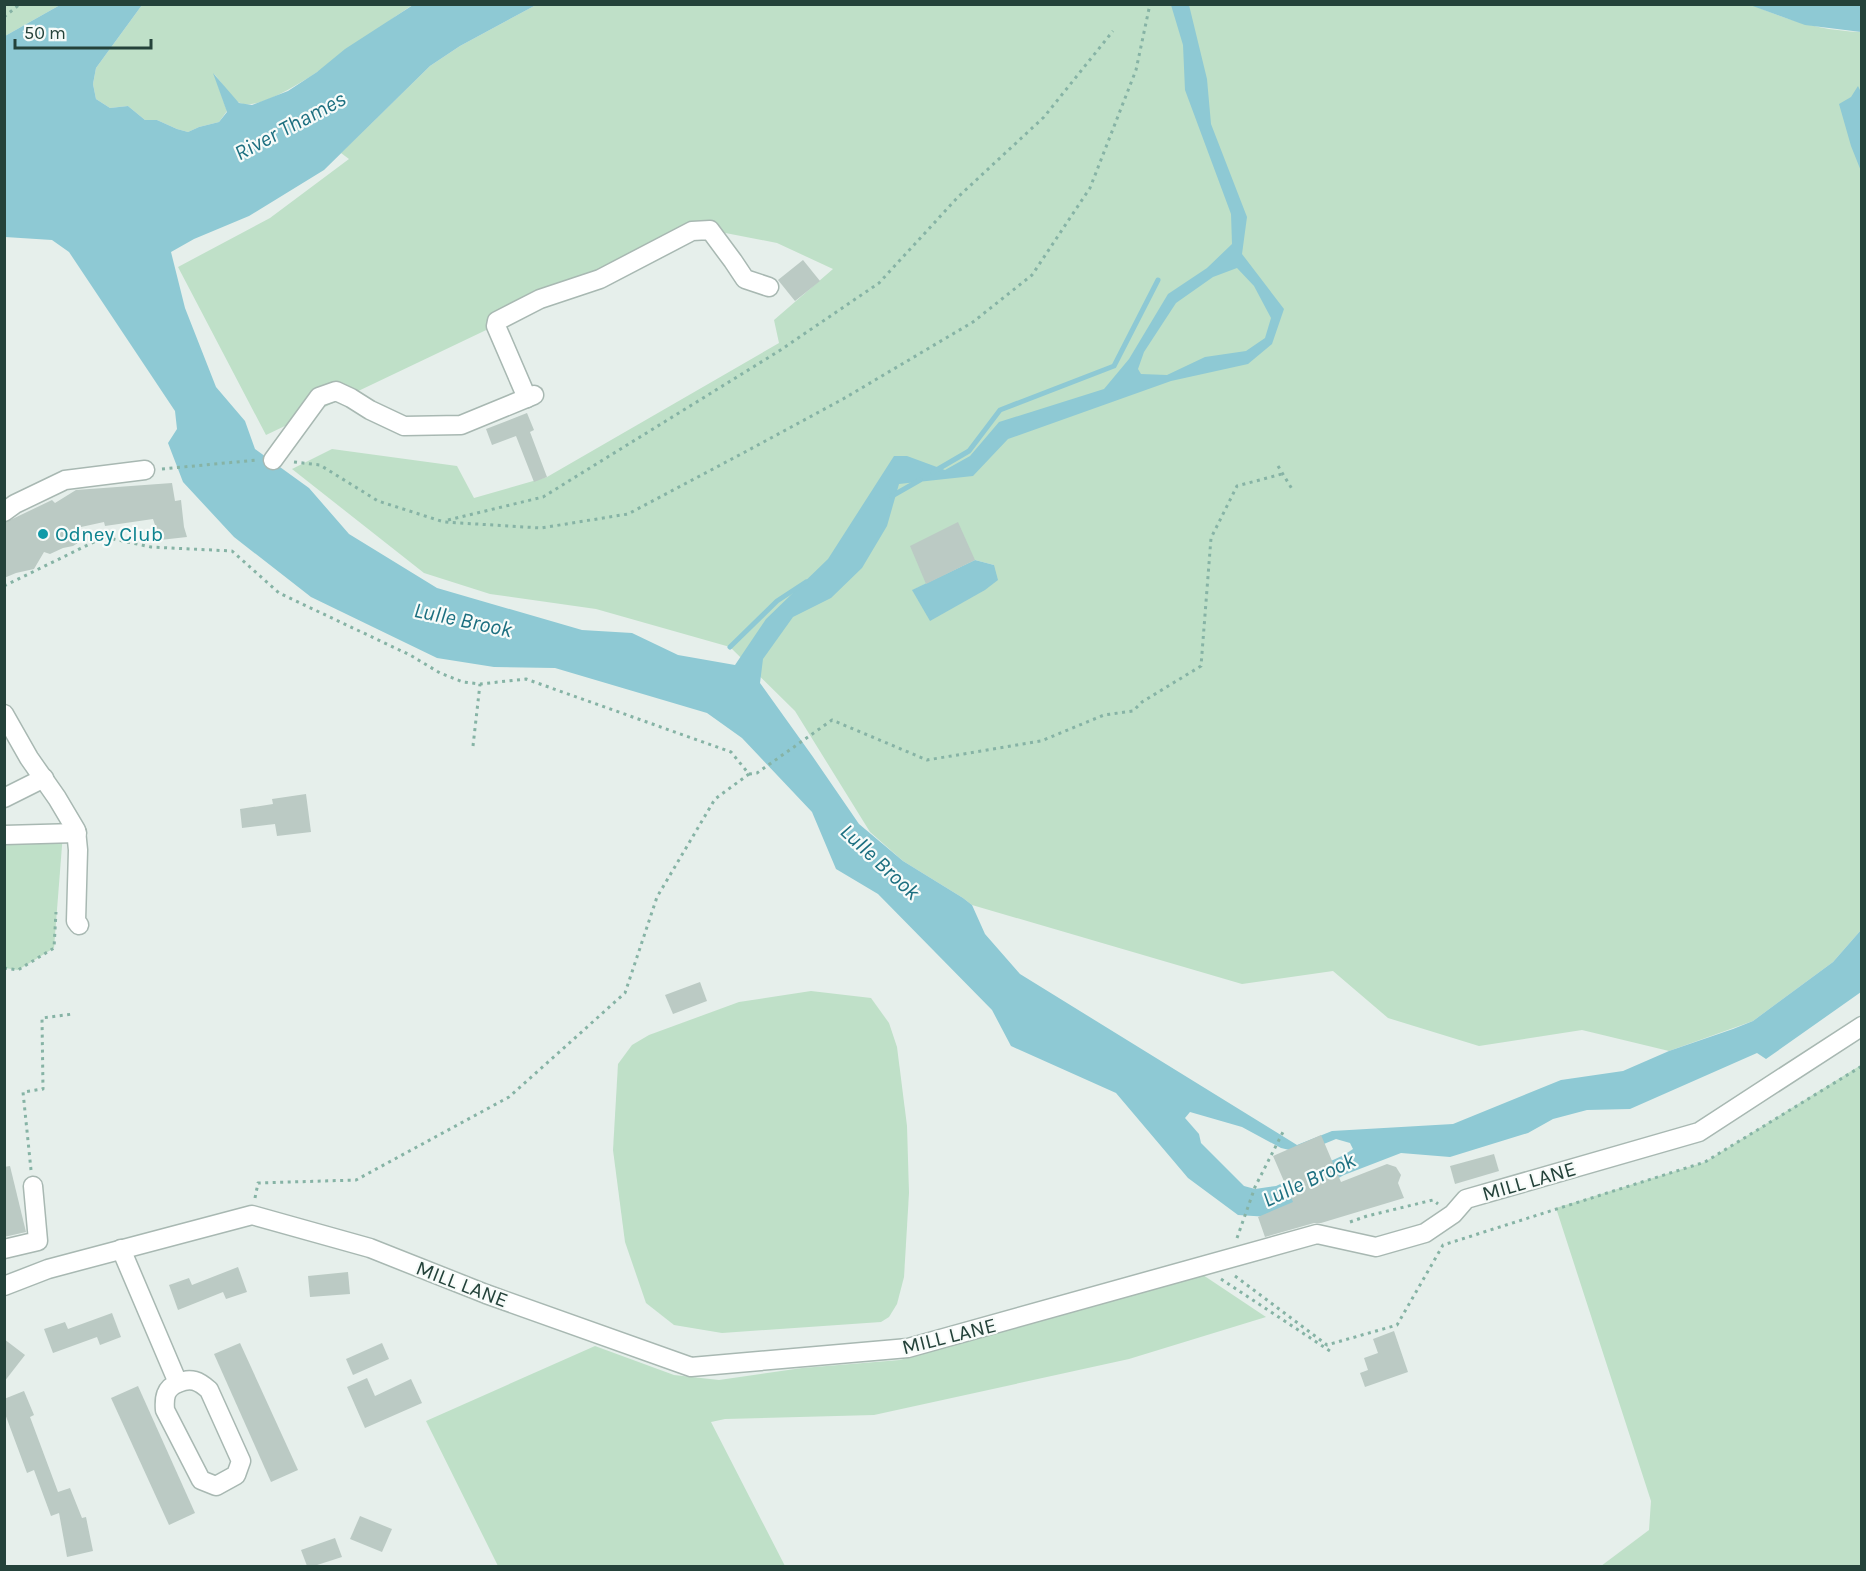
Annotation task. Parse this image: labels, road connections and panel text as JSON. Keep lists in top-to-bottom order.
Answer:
{
  "streets": {
    "street": ["MILL LANE"]
  },
  "water": ["River Thames", "Lulle Brook"],
  "places": ["Odney Club"],
  "scale_bar": "50 m"
}
